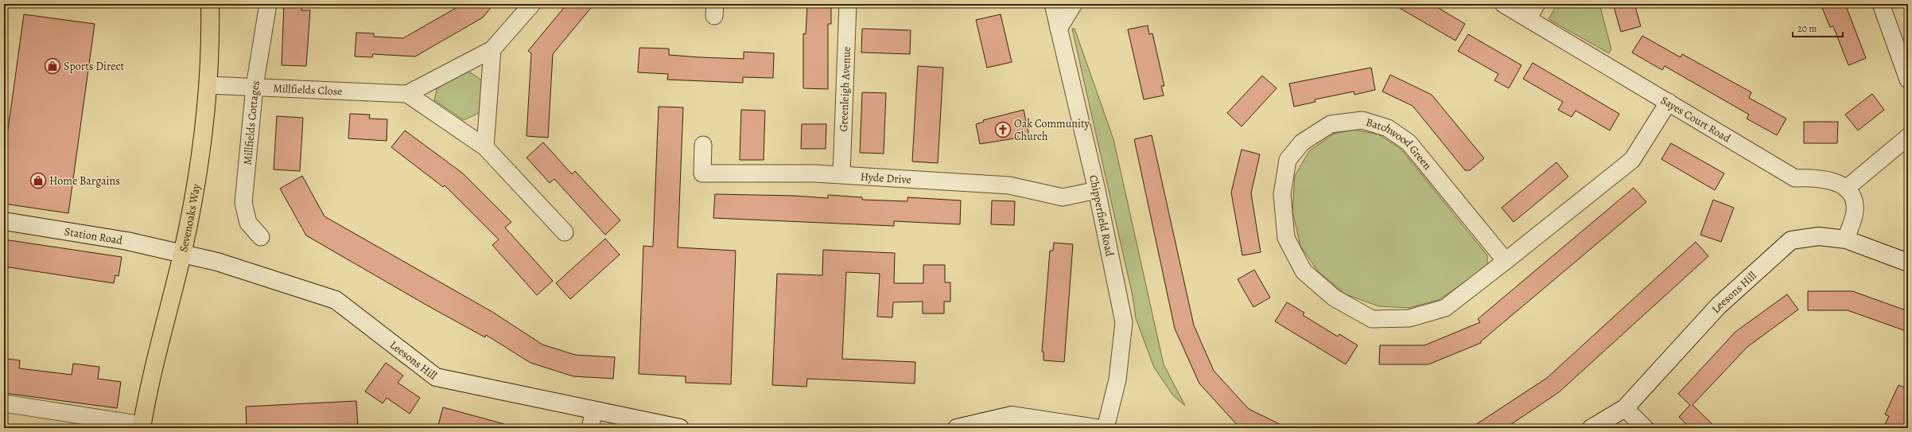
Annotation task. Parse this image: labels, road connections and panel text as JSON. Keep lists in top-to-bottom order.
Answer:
{
  "streets": {
    "main road": ["Sevenoaks Way"],
    "street": [
      "Millfields Close",
      "Greenleigh Avenue",
      "Sayes Court Road",
      "Millfields Cottages",
      "Batchwood Green",
      "Hyde Drive",
      "Chipperfield Road",
      "Station Road",
      "Leesons Hill"
    ]
  },
  "crossings": [
    ["Millfields Close", "Millfields Cottages"],
    ["Millfields Close", "Sevenoaks Way"],
    ["Greenleigh Avenue", "Hyde Drive"],
    ["Sayes Court Road", "Batchwood Green"],
    ["Sayes Court Road", "Leesons Hill"],
    ["Hyde Drive", "Chipperfield Road"],
    ["Sevenoaks Way", "Station Road"],
    ["Sevenoaks Way", "Leesons Hill"],
    ["Station Road", "Leesons Hill"]
  ],
  "places": {
    "shop": ["Sports Direct", "Home Bargains"],
    "church": ["Oak Community Church"]
  },
  "scale_bar": "20 m"
}
